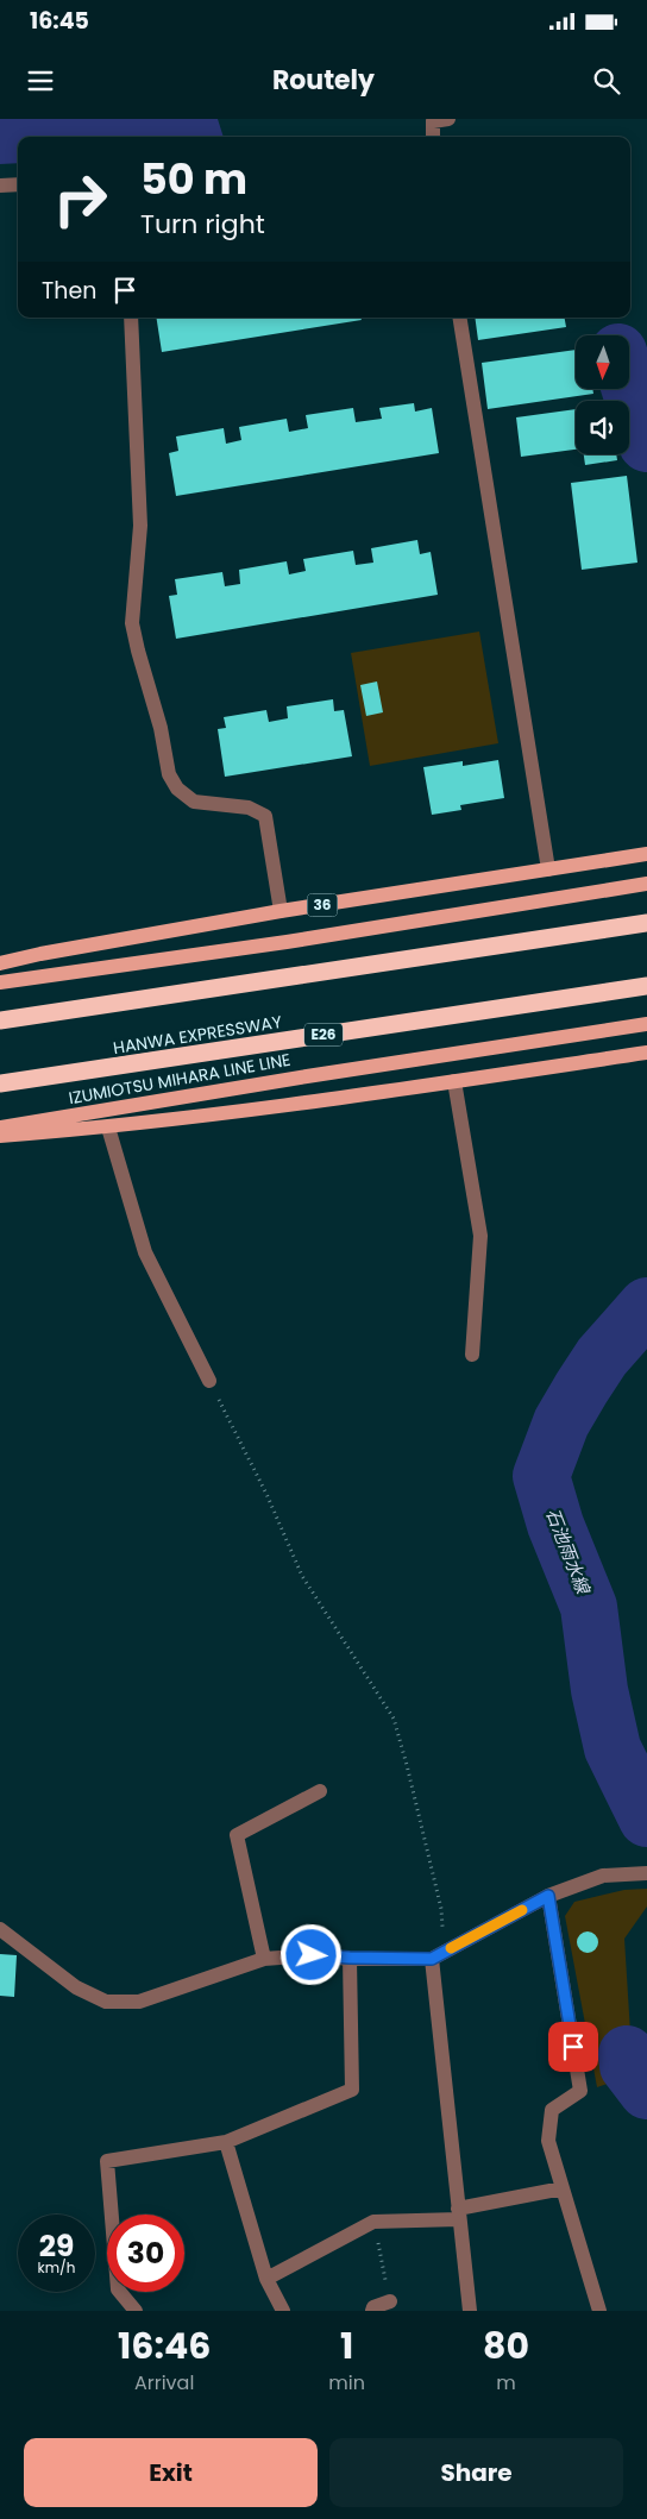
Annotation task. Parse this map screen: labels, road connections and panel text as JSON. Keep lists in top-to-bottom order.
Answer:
{
  "streets": {
    "highway": ["HANWA EXPRESSWAY", "E26"],
    "main road": ["36", "IZUMIOTSU MIHARA LINE LINE"]
  },
  "water": ["石池雨水線"],
  "north": "bottom",
  "page": {
    "status": "16:45",
    "header": "Routely",
    "turn": ["50 m", "Turn right"],
    "then": "Then",
    "speed": "29 km/h",
    "limit": "30",
    "eta": [
      "16:46",
      "Arrival",
      "1",
      "min",
      "80",
      "m"
    ],
    "buttons": ["Exit", "Share"]
  }
}
